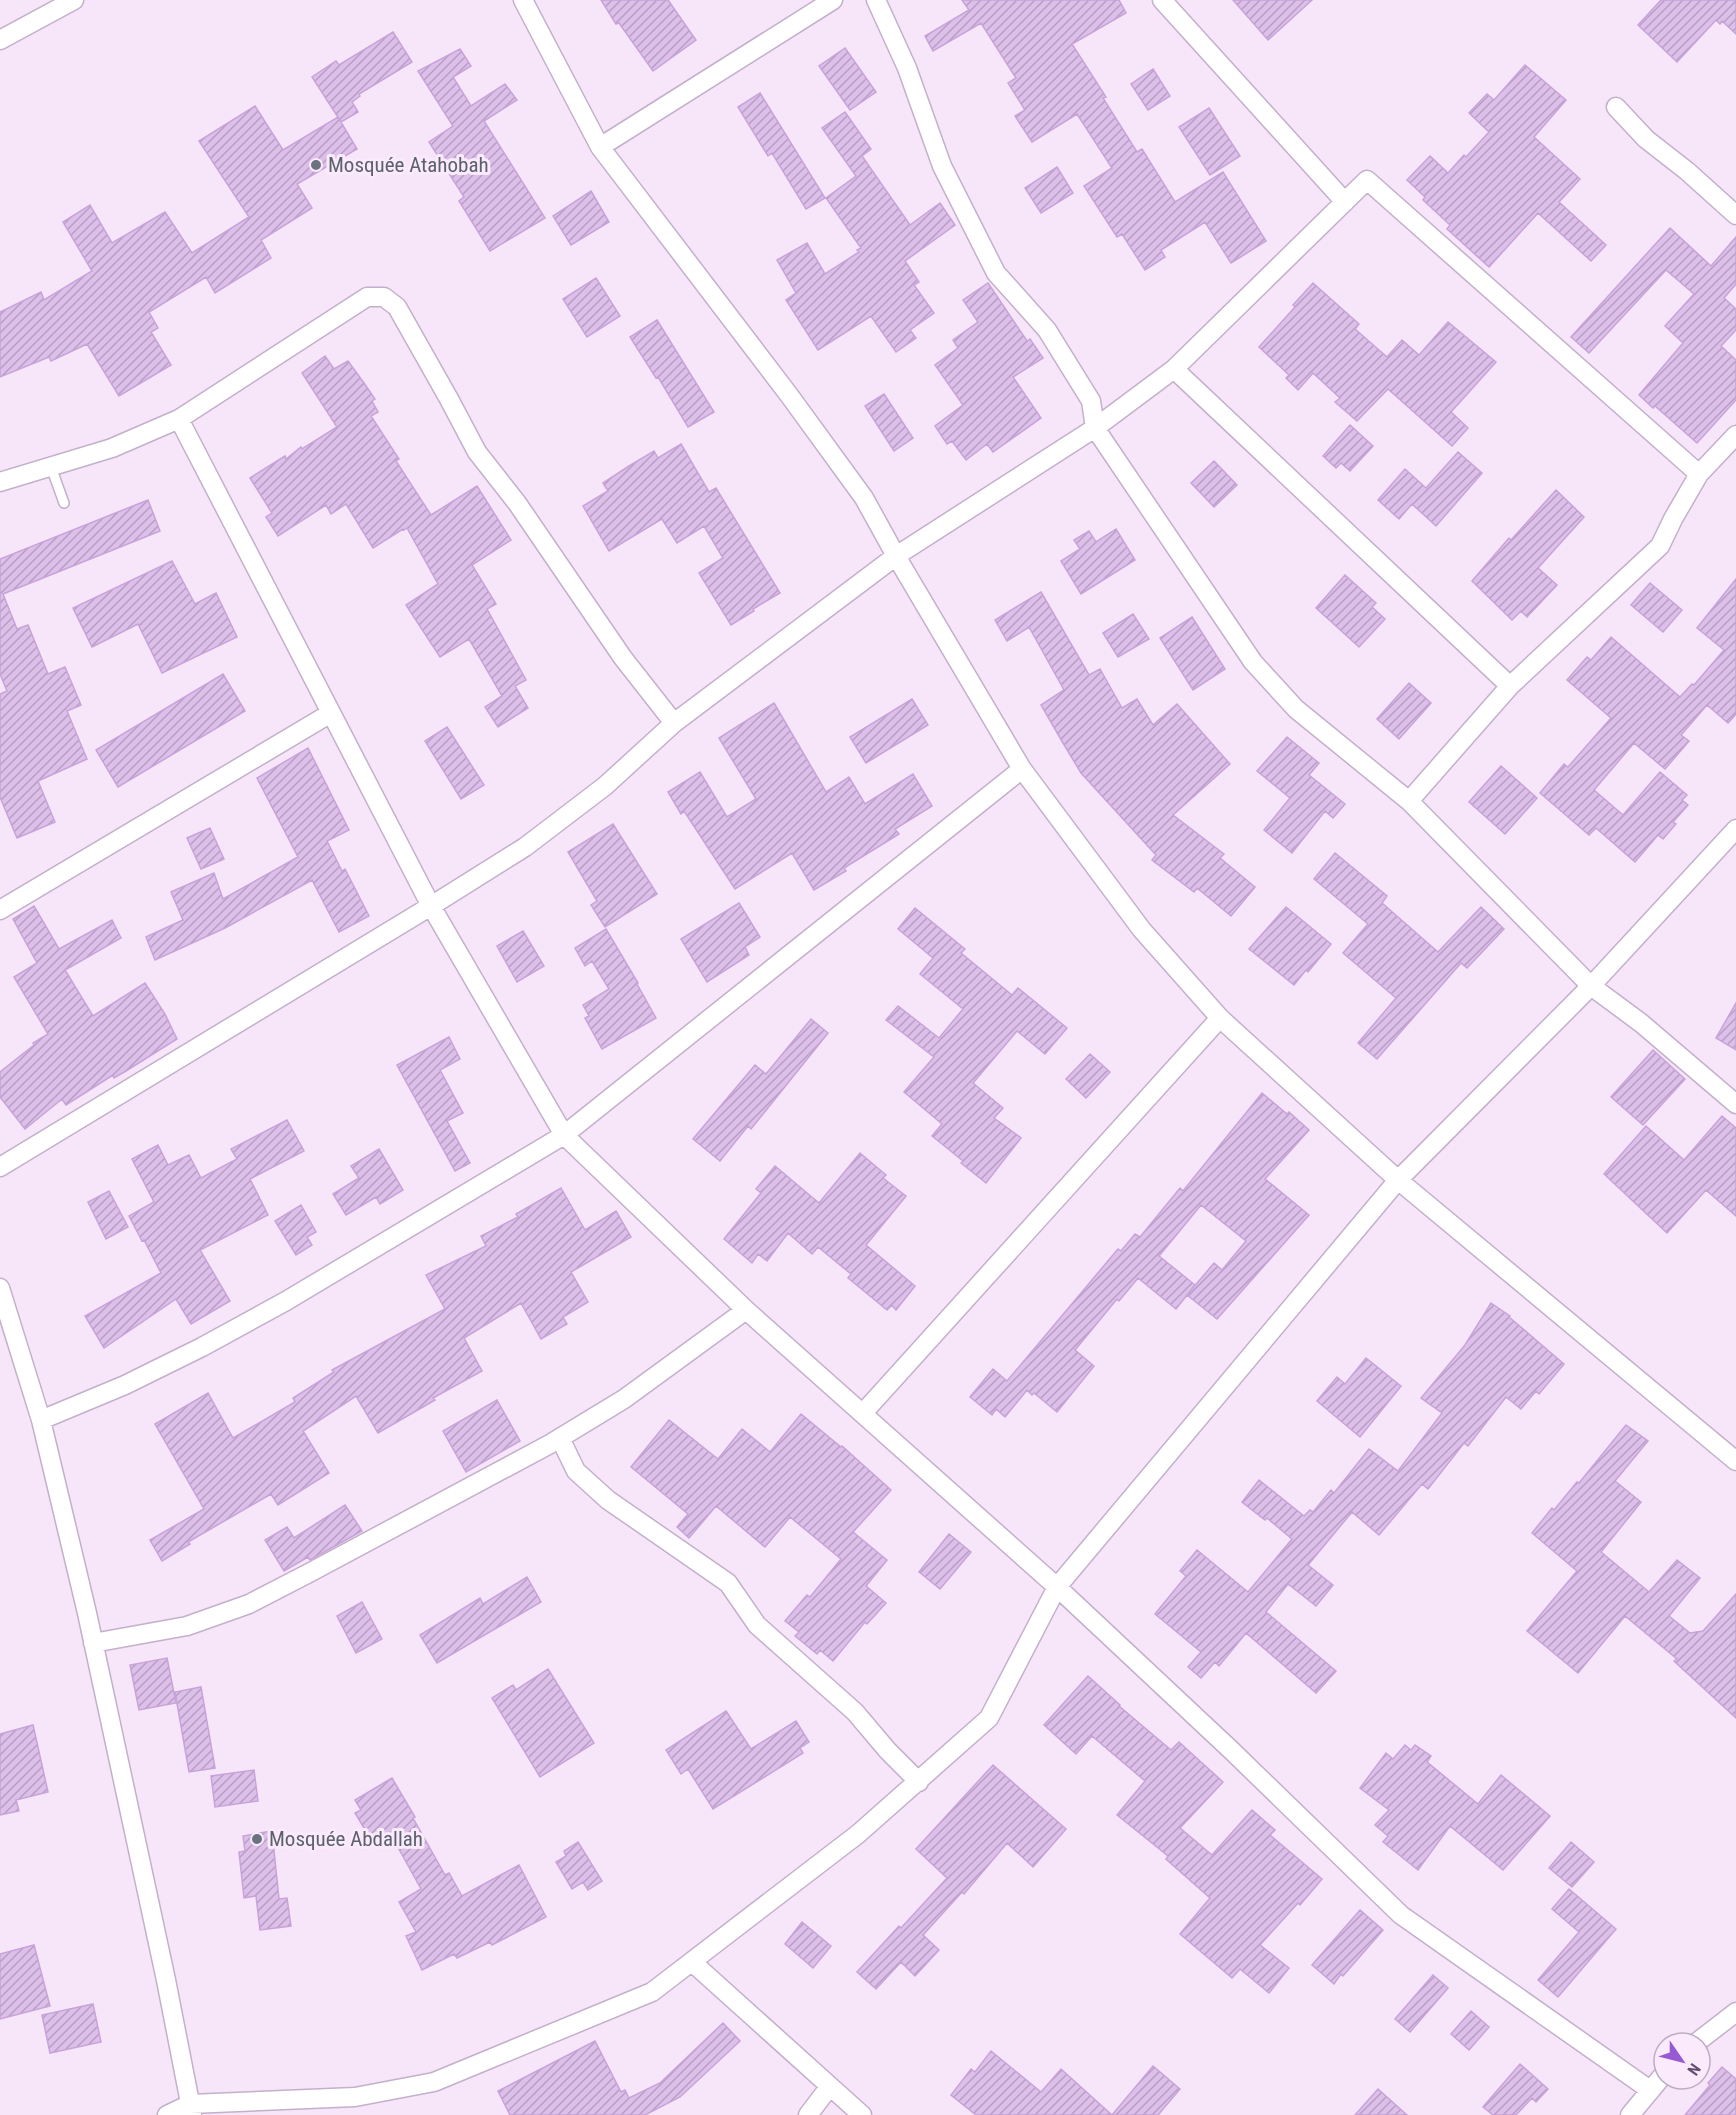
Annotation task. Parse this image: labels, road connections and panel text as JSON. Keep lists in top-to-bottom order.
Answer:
{
  "places": ["Mosquée Atahobah", "Mosquée Abdallah"],
  "north": "bottom right"
}
